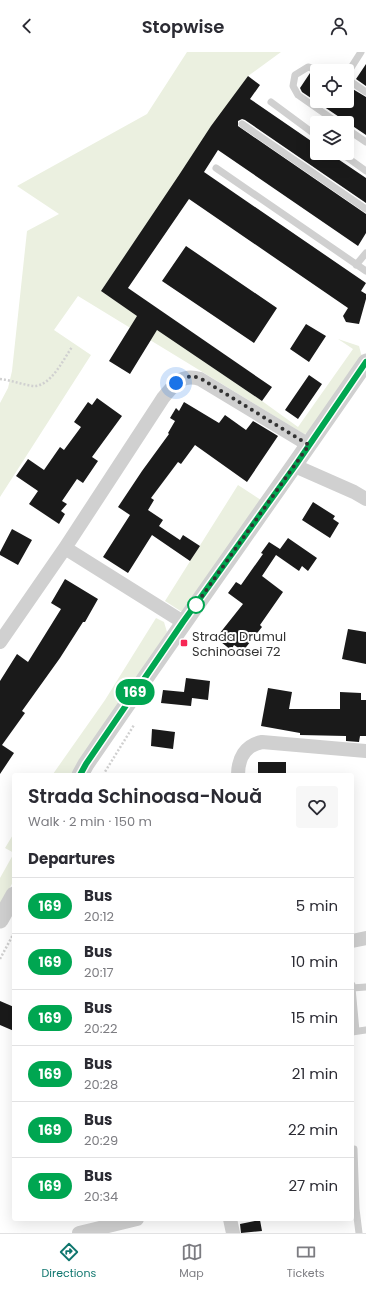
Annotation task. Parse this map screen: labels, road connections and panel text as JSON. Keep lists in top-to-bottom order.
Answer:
{
  "places": {
    "transit": ["Strada Drumul Schinoasei 72"]
  },
  "lines": ["bus line 169"],
  "page": {
    "header": "Stopwise",
    "on_map": "169",
    "heading": [
      ["Strada Schinoasa-Nouă", "Walk · 2 min · 150 m"],
      "Departures"
    ],
    "list": [
      {
        "mark": "169",
        "name": "Bus",
        "note": "20:12",
        "value": "5 min"
      },
      {
        "mark": "169",
        "name": "Bus",
        "note": "20:17",
        "value": "10 min"
      },
      {
        "mark": "169",
        "name": "Bus",
        "note": "20:22",
        "value": "15 min"
      },
      {
        "mark": "169",
        "name": "Bus",
        "note": "20:28",
        "value": "21 min"
      },
      {
        "mark": "169",
        "name": "Bus",
        "note": "20:29",
        "value": "22 min"
      },
      {
        "mark": "169",
        "name": "Bus",
        "note": "20:34",
        "value": "27 min"
      }
    ],
    "tabs": ["Directions", "Map", "Tickets"]
  }
}
